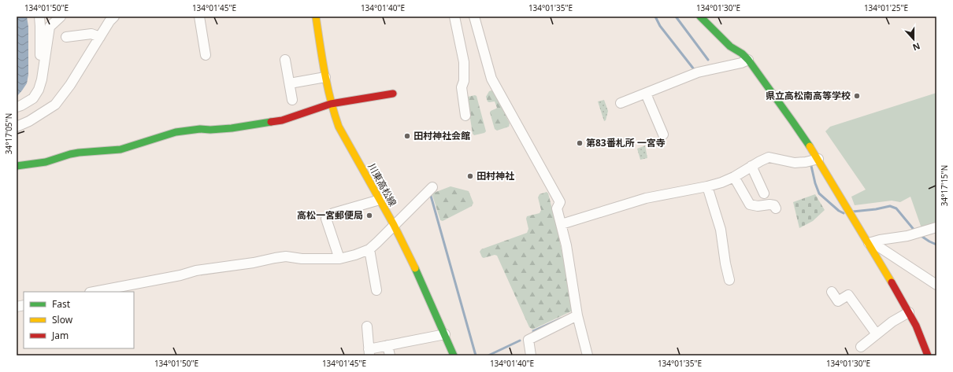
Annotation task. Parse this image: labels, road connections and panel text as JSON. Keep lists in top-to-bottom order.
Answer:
{
  "streets": {
    "street": ["川東高松線"]
  },
  "places": [
    "県立高松南高等学校",
    "田村神社会館",
    "第83番札所 一宮寺",
    "田村神社",
    "高松一宮郵便局"
  ],
  "legend": ["Fast", "Slow", "Jam"],
  "north": "bottom",
  "coordinates": [
    "134°01'50\"E",
    "134°01'45\"E",
    "134°01'40\"E",
    "134°01'35\"E",
    "134°01'30\"E",
    "134°01'25\"E",
    "34°17'05\"N",
    "34°17'15\"N"
  ]
}
